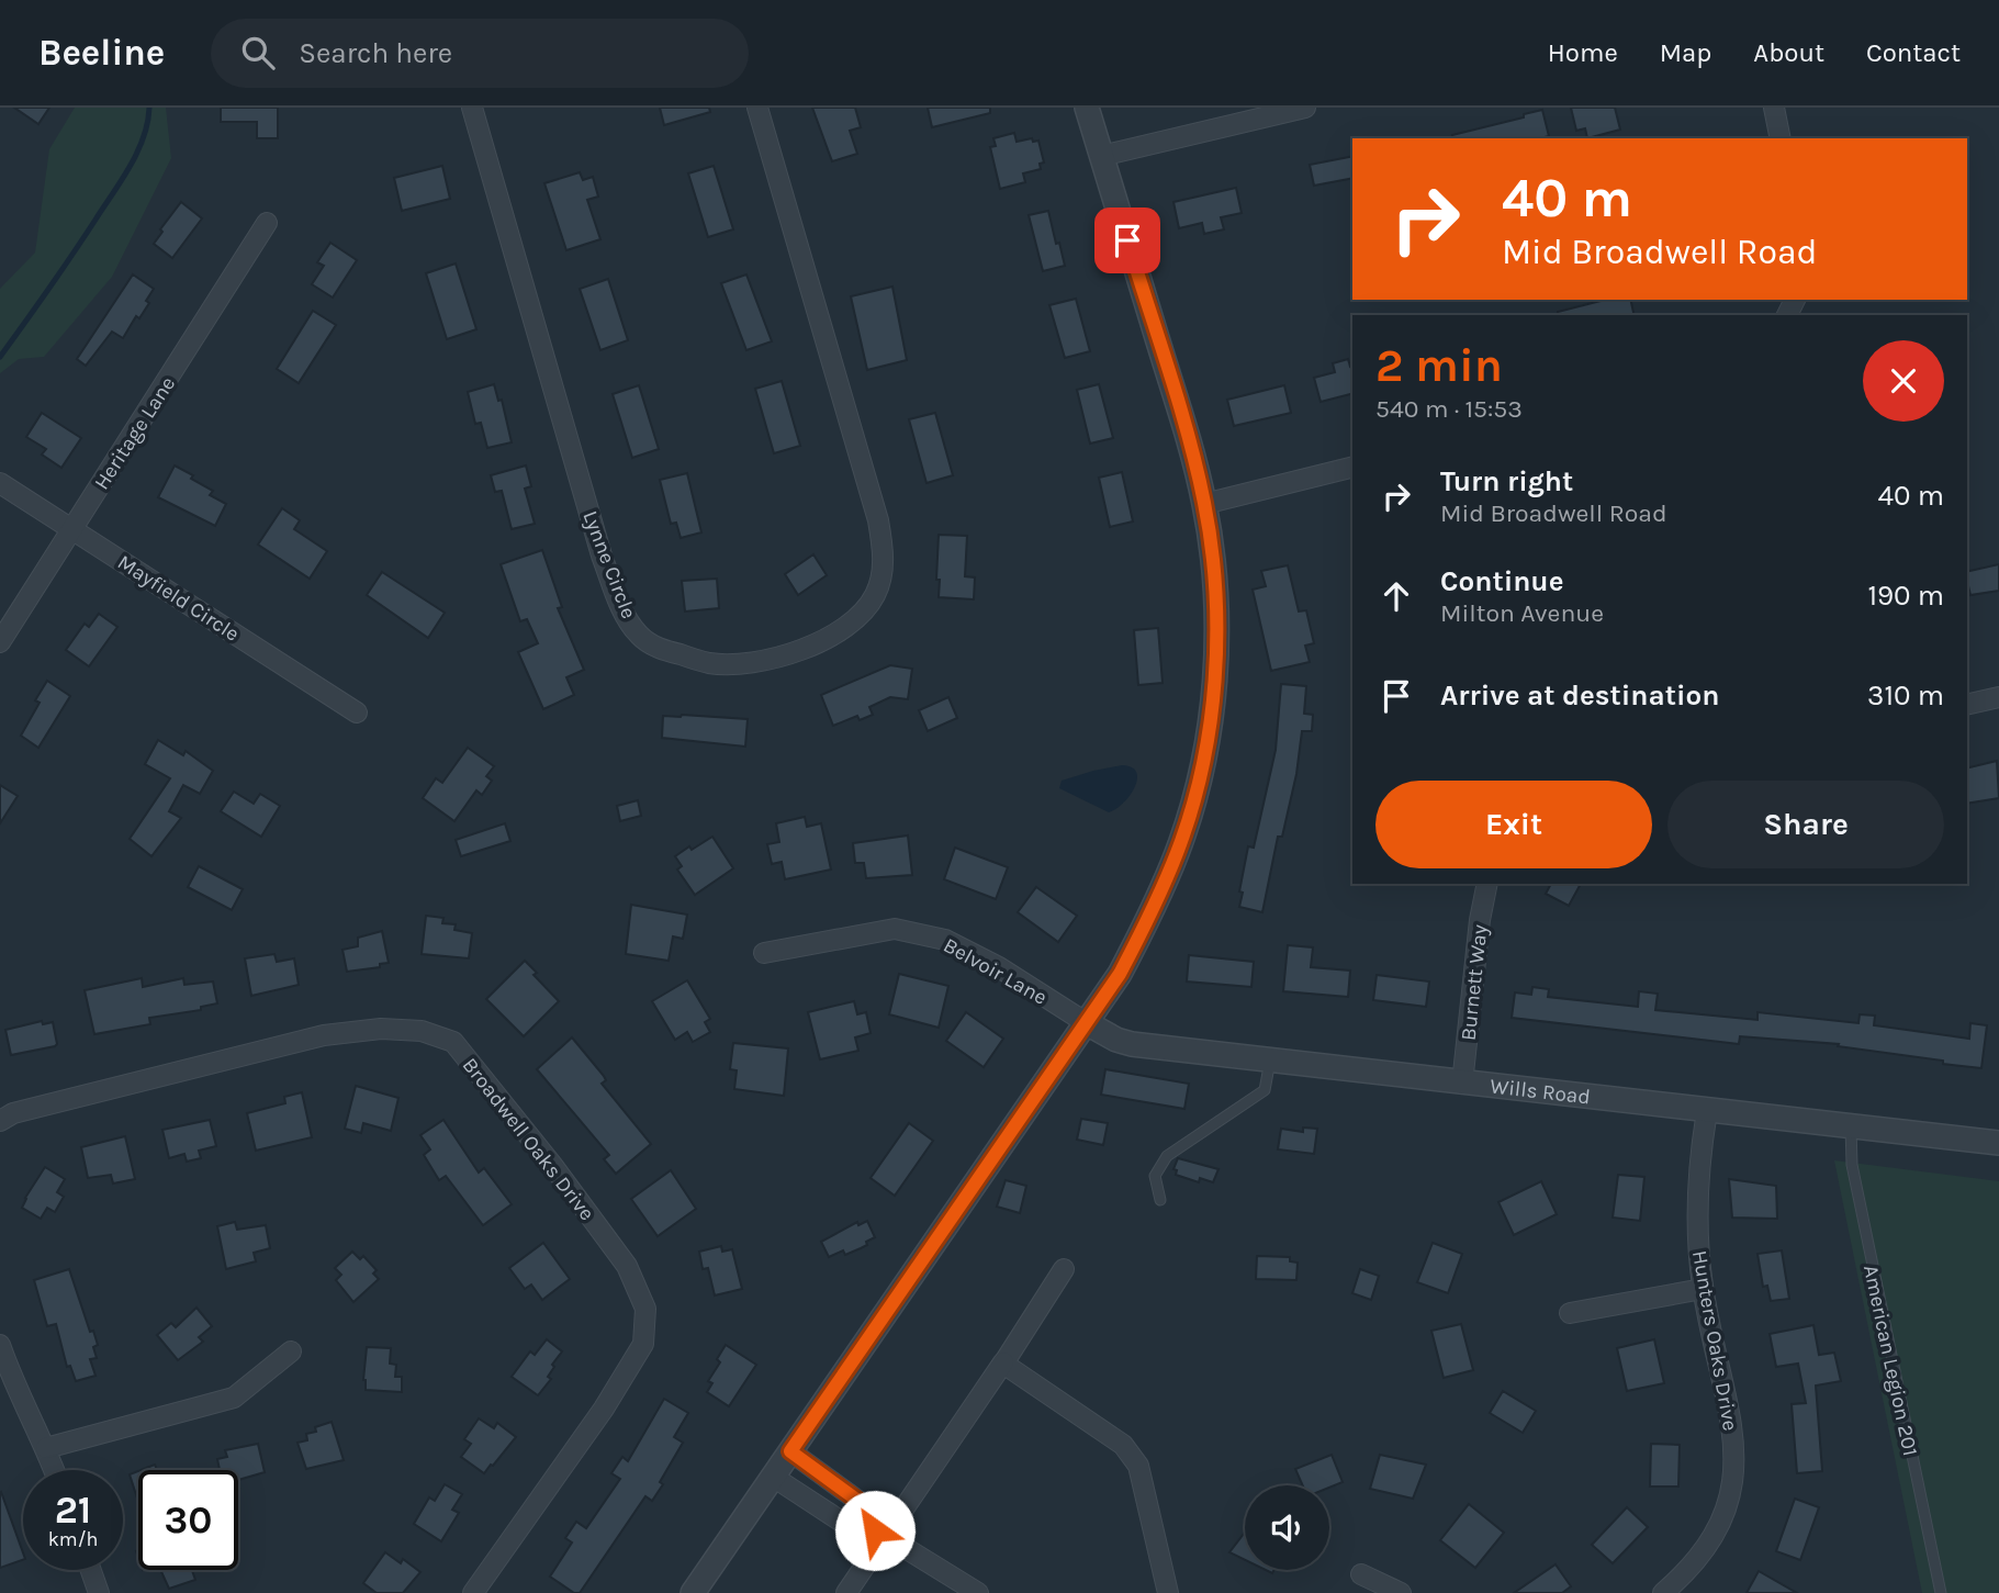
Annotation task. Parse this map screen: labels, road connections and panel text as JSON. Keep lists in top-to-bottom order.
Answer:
{
  "streets": {
    "street": [
      "Heritage Lane",
      "Lynne Circle",
      "Mayfield Circle",
      "Belvoir Lane",
      "Burnett Way",
      "Wills Road",
      "Broadwell Oaks Drive",
      "Hunters Oaks Drive"
    ],
    "lane": ["American Legion 201"]
  },
  "crossings": [
    ["Heritage Lane", "Mayfield Circle"],
    ["Belvoir Lane", "Wills Road"],
    ["Burnett Way", "Wills Road"],
    ["Wills Road", "Hunters Oaks Drive"],
    ["Wills Road", "American Legion 201"]
  ],
  "page": {
    "header": "Beeline",
    "search": "Search here",
    "nav": [
      "Home",
      "Map",
      "About",
      "Contact"
    ],
    "turn": ["40 m", "Mid Broadwell Road"],
    "heading": ["2 min", "540 m · 15:53"],
    "list": [
      {
        "name": "Turn right",
        "note": "Mid Broadwell Road",
        "value": "40 m"
      },
      {
        "name": "Continue",
        "note": "Milton Avenue",
        "value": "190 m"
      },
      {
        "name": "Arrive at destination",
        "value": "310 m"
      }
    ],
    "buttons": ["Exit", "Share"],
    "speed": "21 km/h",
    "limit": "30"
  }
}
